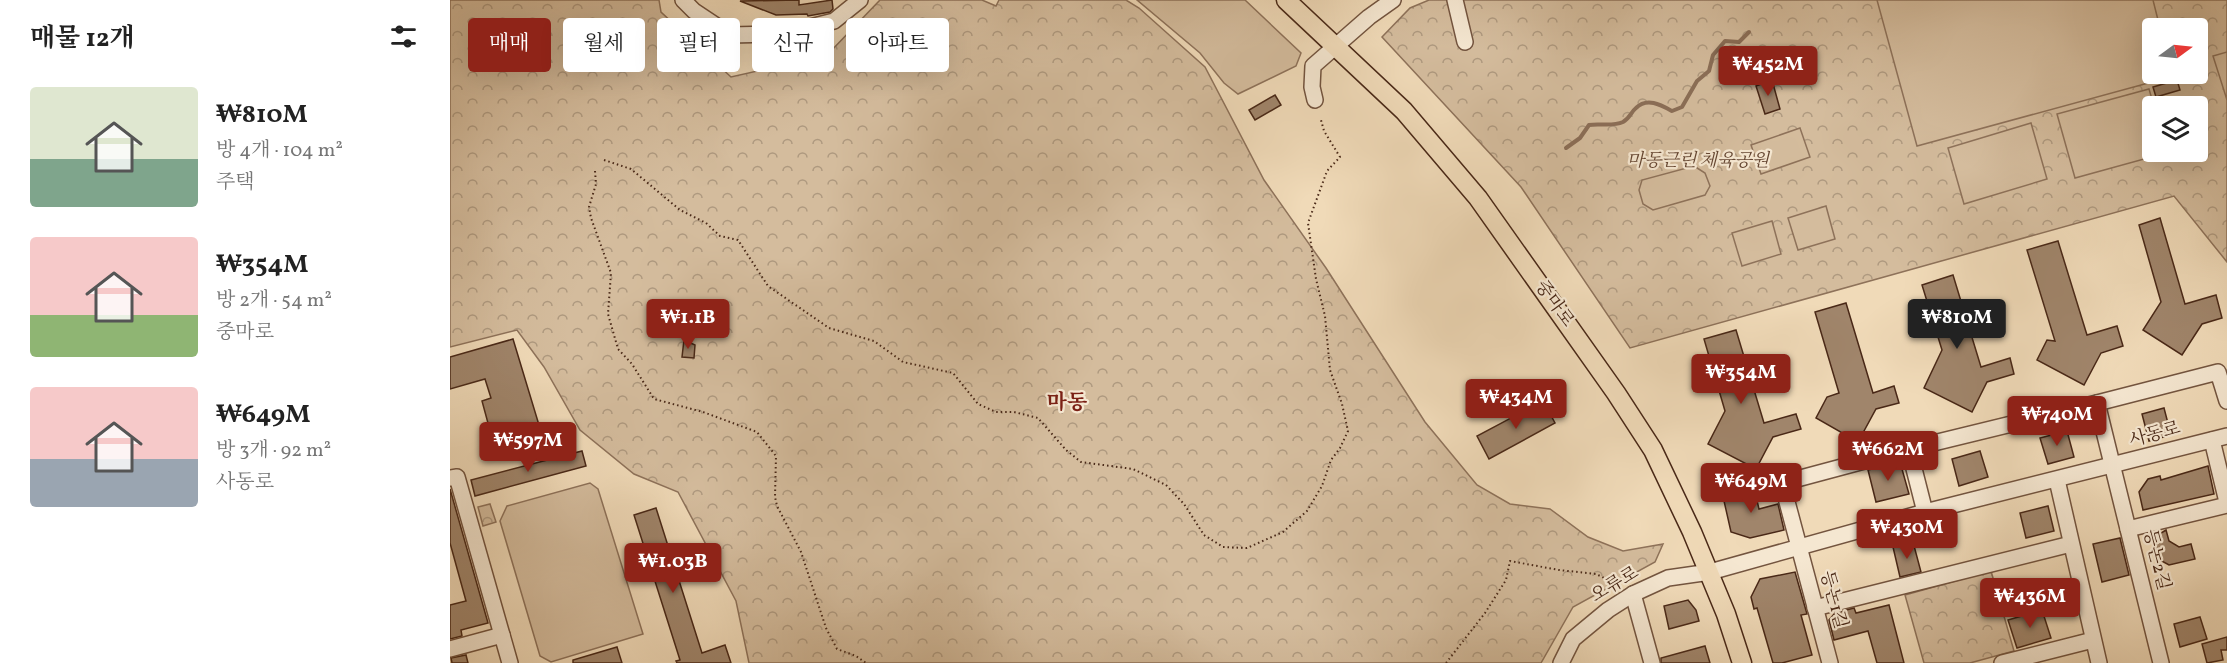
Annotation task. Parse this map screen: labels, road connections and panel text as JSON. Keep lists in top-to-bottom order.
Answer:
{
  "streets": {
    "main road": ["중마로"],
    "street": [
      "사동로",
      "등논2길",
      "오류로",
      "등논1길"
    ]
  },
  "crossings": [
    ["중마로", "사동로"],
    ["중마로", "오류로"],
    ["사동로", "등논2길"],
    ["사동로", "오류로"],
    ["사동로", "등논1길"]
  ],
  "districts": ["마동"],
  "parks": ["마동근린 체육공원"],
  "north": "right",
  "page": {
    "heading": "매물 12개",
    "chip": [
      "매매",
      "월세",
      "필터",
      "신규",
      "아파트"
    ],
    "price": [
      "₩452M",
      "₩1.1B",
      "₩810M",
      "₩354M",
      "₩434M",
      "₩740M",
      "₩597M",
      "₩662M",
      "₩649M",
      "₩430M",
      "₩1.03B",
      "₩436M"
    ],
    "list": [
      {
        "name": "₩810M",
        "note": "방 4개 · 104 m² · 주택"
      },
      {
        "name": "₩354M",
        "note": "방 2개 · 54 m² · 중마로"
      },
      {
        "name": "₩649M",
        "note": "방 3개 · 92 m² · 사동로"
      }
    ]
  }
}
